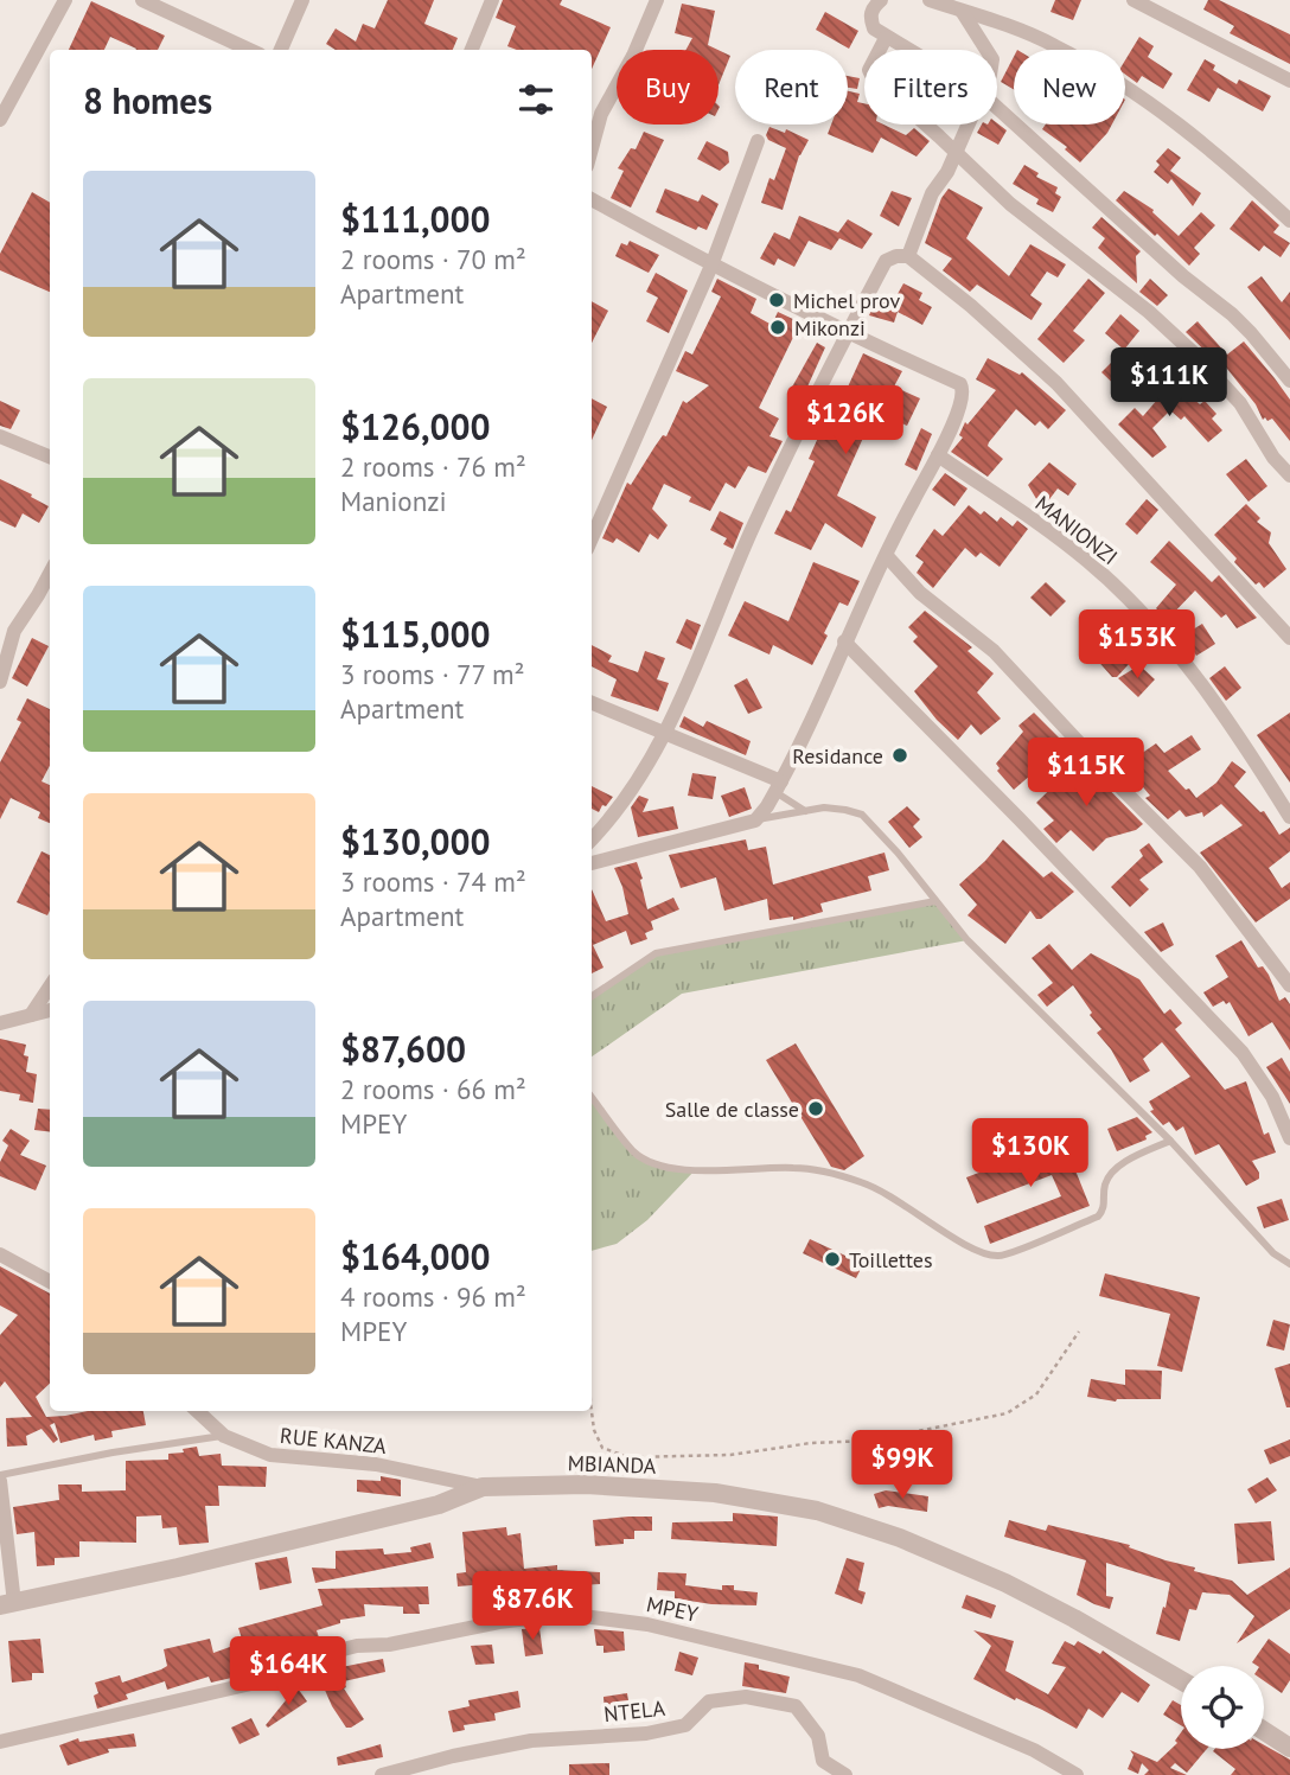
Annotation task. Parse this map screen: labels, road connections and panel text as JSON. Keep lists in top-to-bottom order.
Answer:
{
  "streets": {
    "street": [
      "MANIONZI",
      "RUE KANZA",
      "MBIANDA",
      "MPEY",
      "NTELA"
    ]
  },
  "crossings": [
    ["RUE KANZA", "MBIANDA"]
  ],
  "places": [
    "Michel prov",
    "Mikonzi",
    "Residance",
    "Salle de classe",
    "Toillettes"
  ],
  "page": {
    "chip": [
      "Buy",
      "Rent",
      "Filters",
      "New"
    ],
    "heading": "8 homes",
    "list": [
      {
        "name": "$111,000",
        "note": "2 rooms · 70 m² · Apartment"
      },
      {
        "name": "$126,000",
        "note": "2 rooms · 76 m² · Manionzi"
      },
      {
        "name": "$115,000",
        "note": "3 rooms · 77 m² · Apartment"
      },
      {
        "name": "$130,000",
        "note": "3 rooms · 74 m² · Apartment"
      },
      {
        "name": "$87,600",
        "note": "2 rooms · 66 m² · MPEY"
      },
      {
        "name": "$164,000",
        "note": "4 rooms · 96 m² · MPEY"
      }
    ],
    "price": [
      "$111K",
      "$126K",
      "$153K",
      "$115K",
      "$130K",
      "$99K",
      "$87.6K",
      "$164K"
    ]
  }
}
